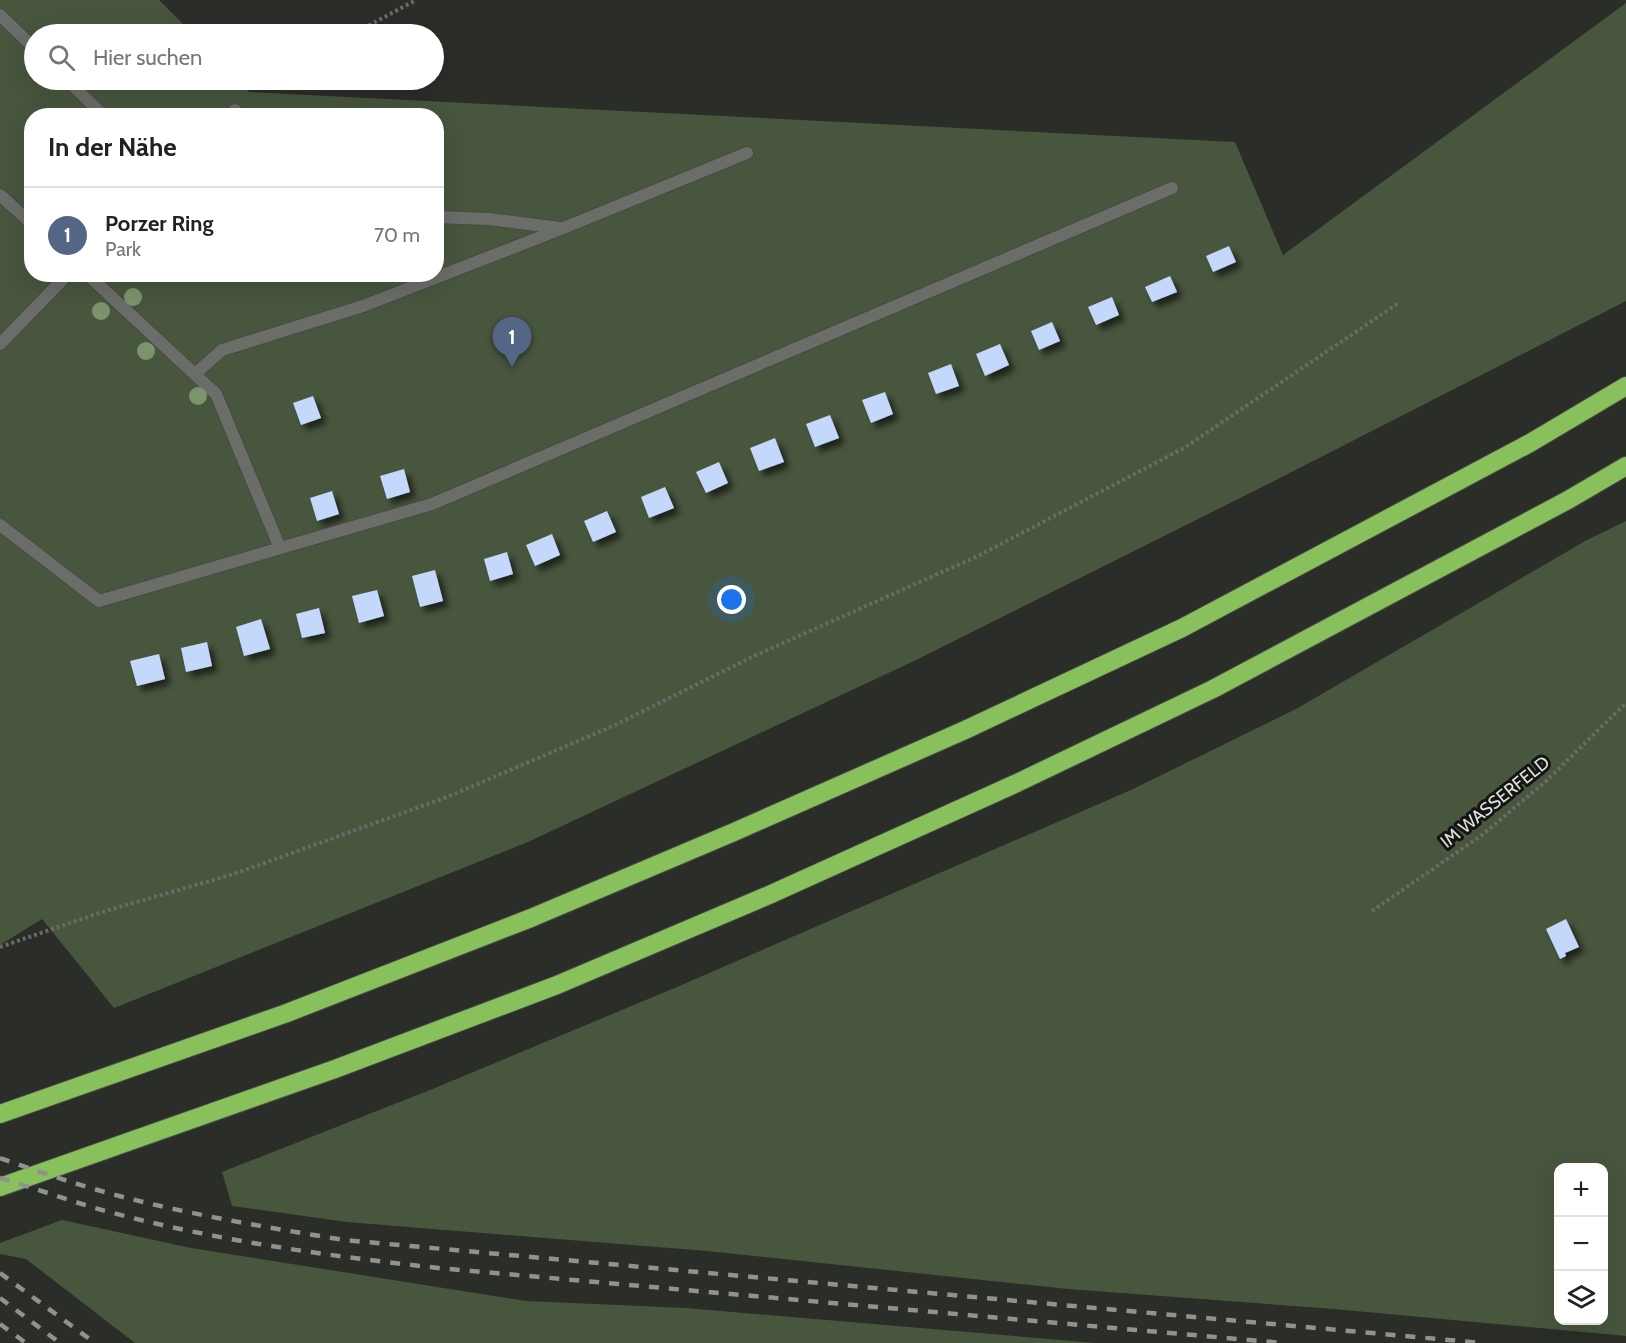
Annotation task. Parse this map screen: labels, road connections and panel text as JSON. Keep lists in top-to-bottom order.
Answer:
{
  "streets": {
    "path": ["IM WASSERFELD"]
  },
  "page": {
    "search": "Hier suchen",
    "heading": "In der Nähe",
    "list": [
      {
        "mark": "1",
        "name": "Porzer Ring",
        "note": "Park",
        "value": "70 m"
      }
    ],
    "pins": "1",
    "map_buttons": ["+", "−"]
  }
}
